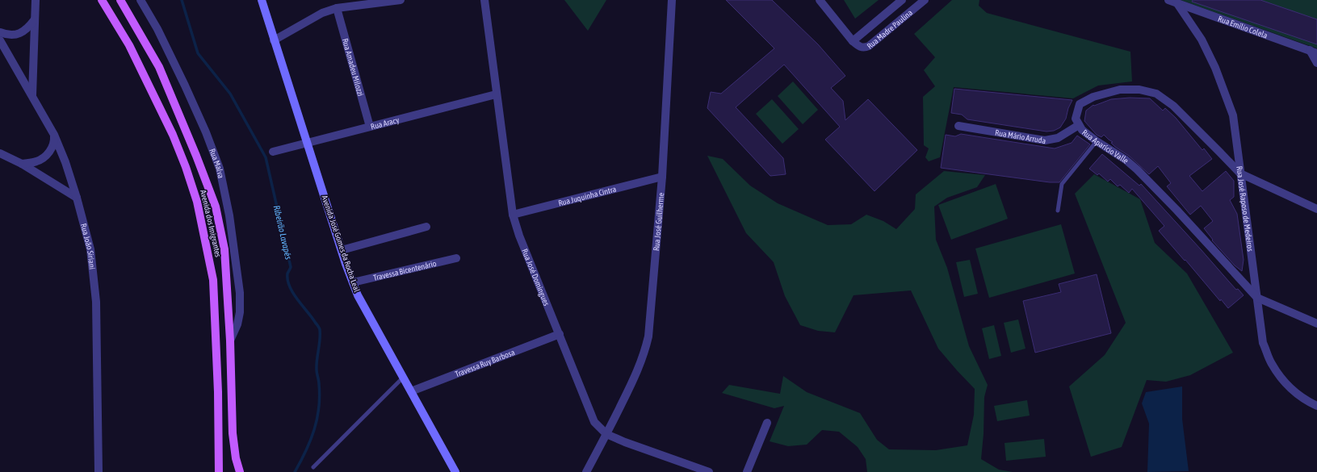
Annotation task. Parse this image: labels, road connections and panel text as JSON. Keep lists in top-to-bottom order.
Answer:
{
  "streets": {
    "main road": ["Avenida dos Imigrantes", "Avenida José Gomes da Rocha Leal"],
    "street": [
      "Rua Emílio Colela",
      "Rua Madre Paulina",
      "Rua Amadeu Milozzi",
      "Rua Aracy",
      "Rua Mário Arruda",
      "Rua Aparício Valle",
      "Rua Malva",
      "Rua Juquinha Cintra",
      "Rua José Raposo de Medeiros",
      "Rua José Guilherme",
      "Rua João Siriani",
      "Travessa Bicentenário",
      "Rua José Domingues",
      "Travessa Ruy Barbosa"
    ]
  },
  "crossings": [
    ["Rua Emílio Colela", "Rua José Raposo de Medeiros"],
    ["Rua Amadeu Milozzi", "Rua Aracy"],
    ["Rua Aracy", "Avenida José Gomes da Rocha Leal"],
    ["Rua Aracy", "Rua José Domingues"],
    ["Rua Mário Arruda", "Rua Aparício Valle"],
    ["Rua Aparício Valle", "Rua José Raposo de Medeiros"],
    ["Rua Malva", "Avenida dos Imigrantes"],
    ["Rua Juquinha Cintra", "Rua José Guilherme"],
    ["Rua Juquinha Cintra", "Rua José Domingues"],
    ["Rua José Guilherme", "Rua José Domingues"],
    ["Avenida José Gomes da Rocha Leal", "Travessa Bicentenário"],
    ["Avenida José Gomes da Rocha Leal", "Travessa Ruy Barbosa"],
    ["Rua José Domingues", "Travessa Ruy Barbosa"]
  ],
  "water": ["Ribeirão Lavapés"]
}
